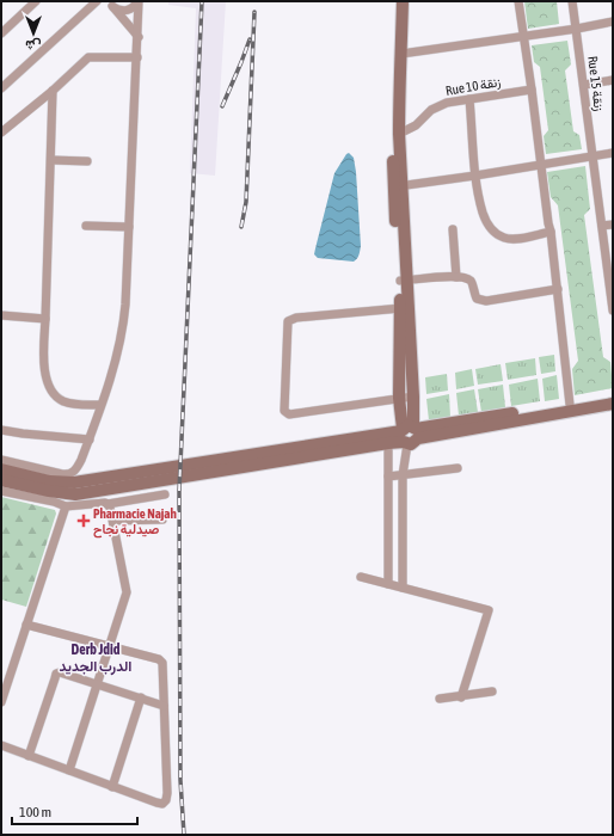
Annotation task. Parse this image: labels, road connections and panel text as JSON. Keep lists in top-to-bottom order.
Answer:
{
  "streets": {
    "street": ["Rue 15 زنقة", "Rue 10 زنقة"]
  },
  "districts": ["Derb Jdid الدرب الجديد"],
  "places": {
    "health": ["Pharmacie Najah صيدلية نجاح"]
  },
  "scale_bar": "100 m",
  "north": "bottom"
}
